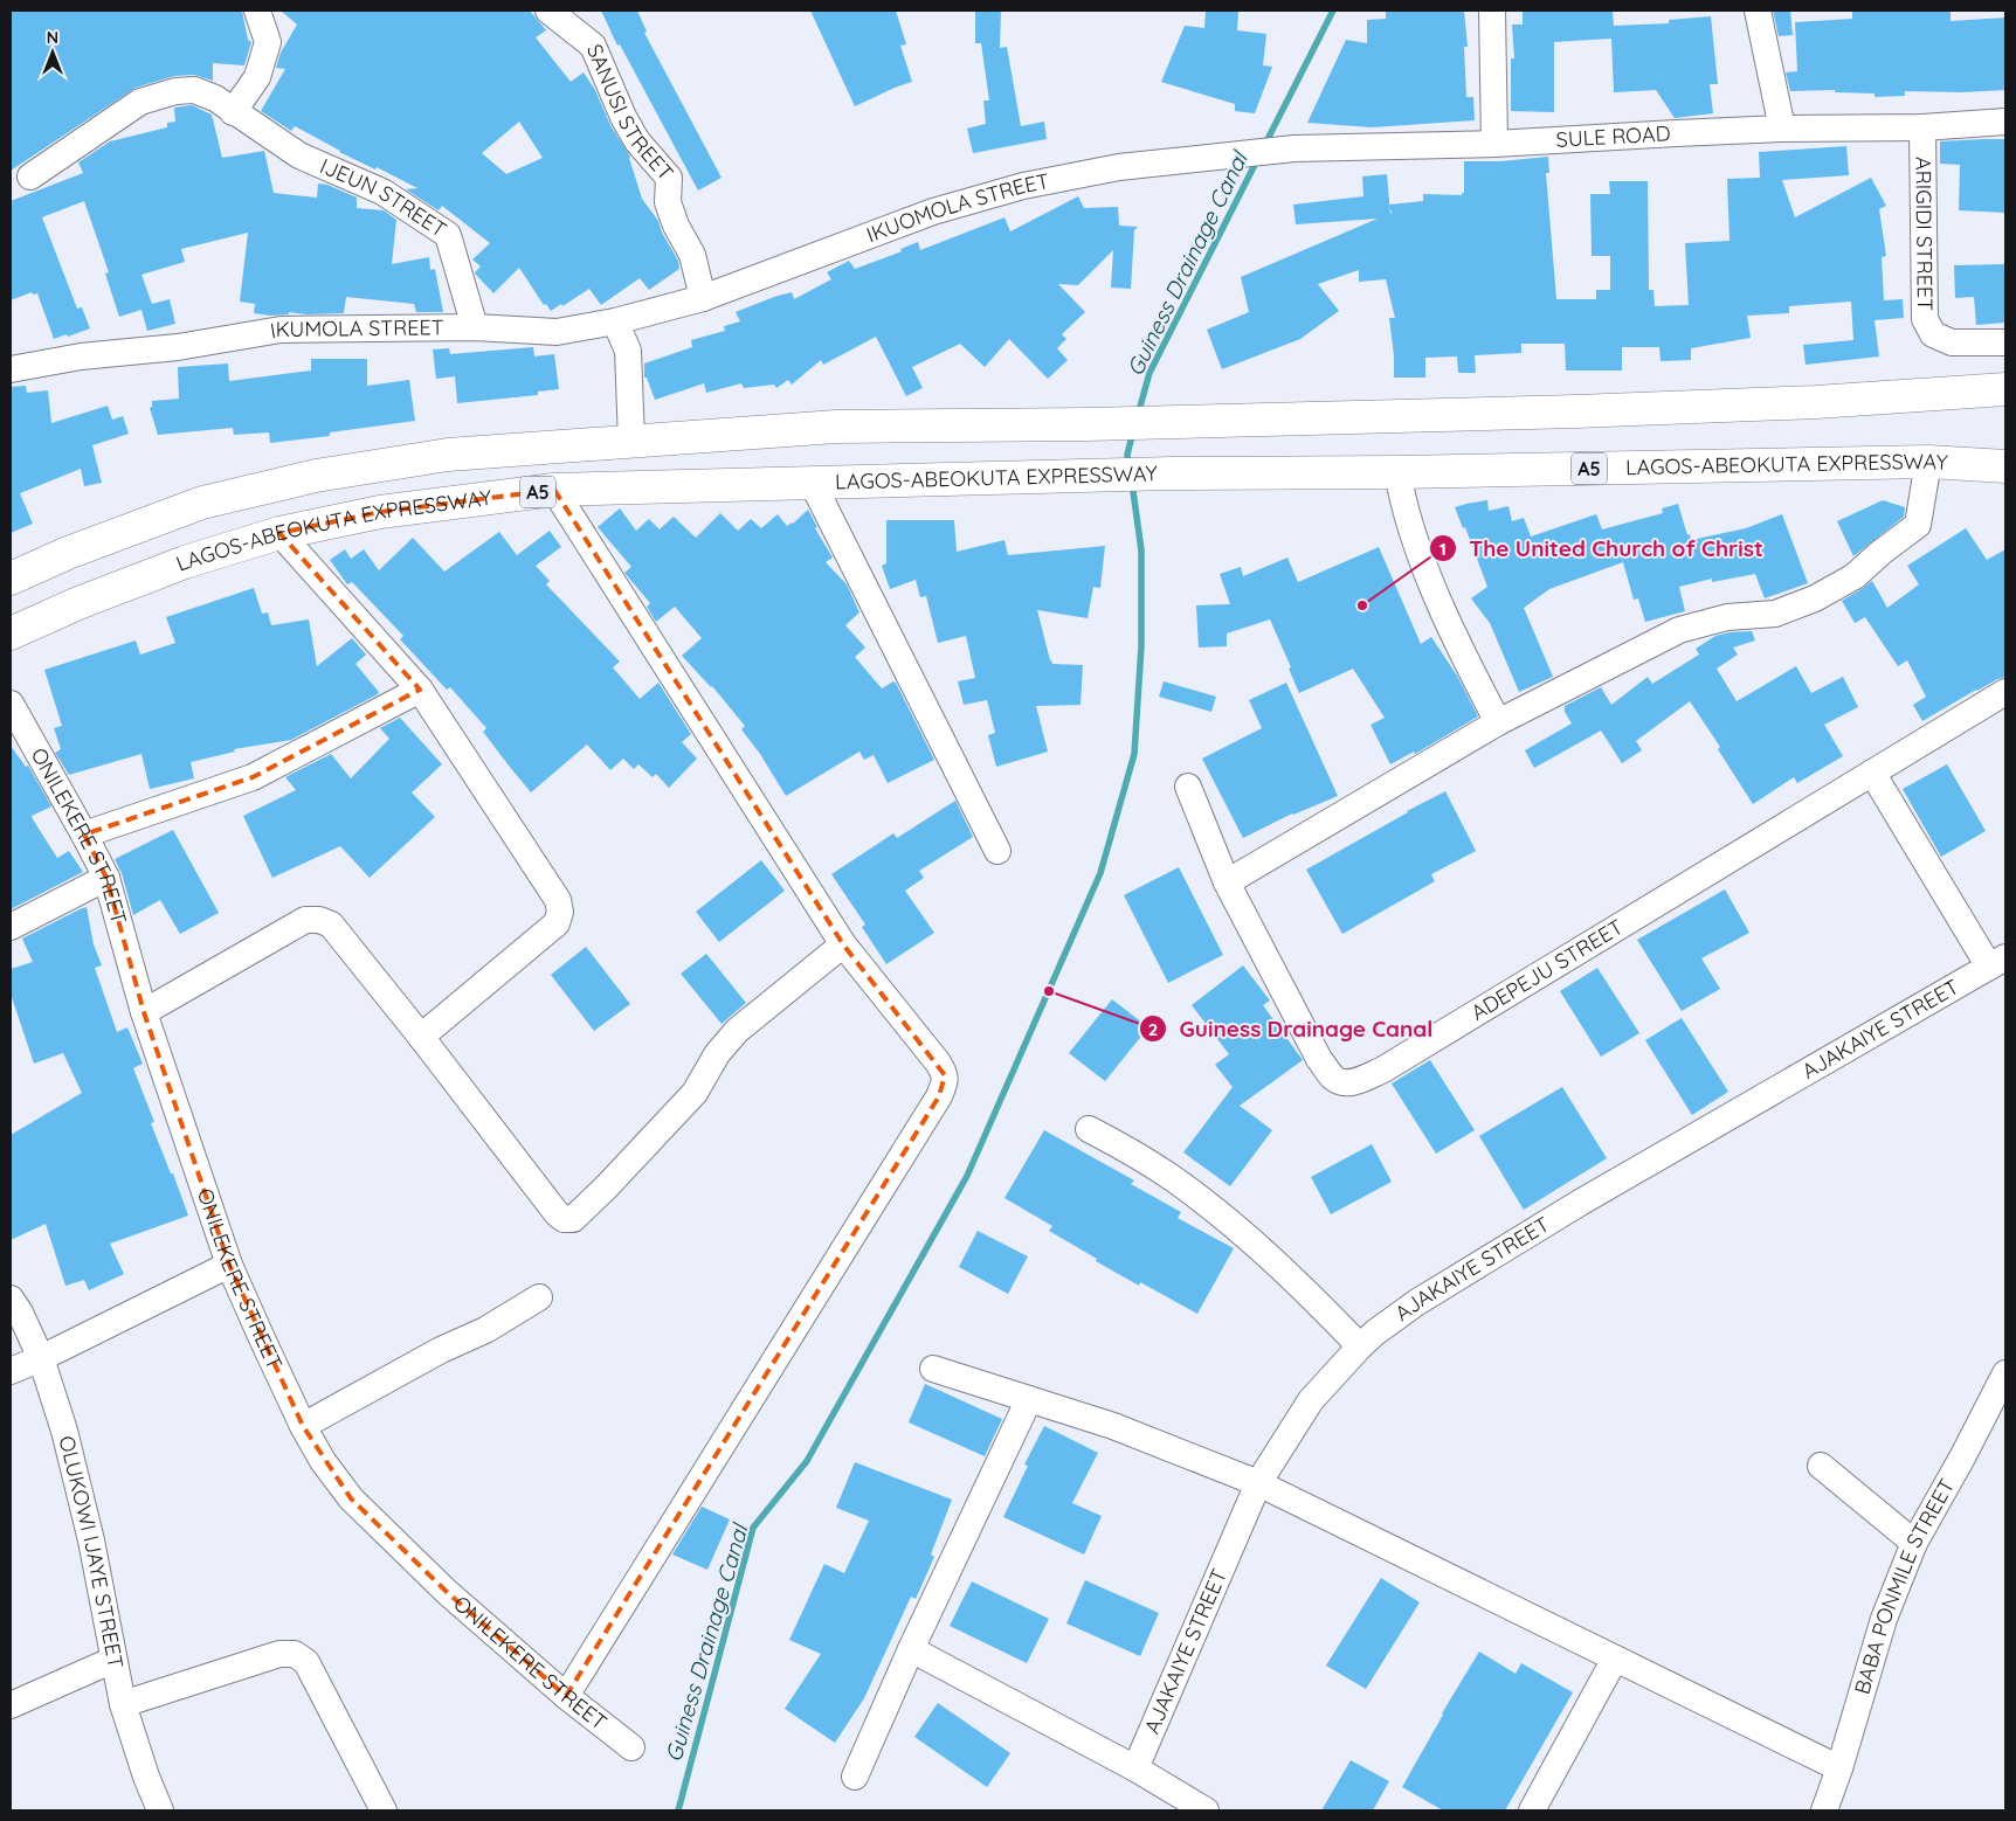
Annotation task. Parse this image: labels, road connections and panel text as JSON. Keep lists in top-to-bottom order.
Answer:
{
  "streets": {
    "highway": ["LAGOS-ABEOKUTA EXPRESSWAY", "A5"],
    "street": [
      "SANUSI STREET",
      "SULE ROAD",
      "IJEUN STREET",
      "IKUOMOLA STREET",
      "ARIGIDI STREET",
      "IKUMOLA STREET",
      "ONILEKERE STREET",
      "ADEPEJU STREET",
      "AJAKAIYE STREET",
      "OLUKOWI IJAYE STREET",
      "BABA PONMILE STREET"
    ]
  },
  "crossings": [
    ["SANUSI STREET", "IKUOMOLA STREET"],
    ["SANUSI STREET", "IKUMOLA STREET"],
    ["SULE ROAD", "IKUOMOLA STREET"],
    ["SULE ROAD", "ARIGIDI STREET"],
    ["IJEUN STREET", "IKUMOLA STREET"],
    ["IKUOMOLA STREET", "IKUMOLA STREET"]
  ],
  "water": ["Guiness Drainage Canal"],
  "places": ["The United Church of Christ", "Guiness Drainage Canal"],
  "north": "top"
}
